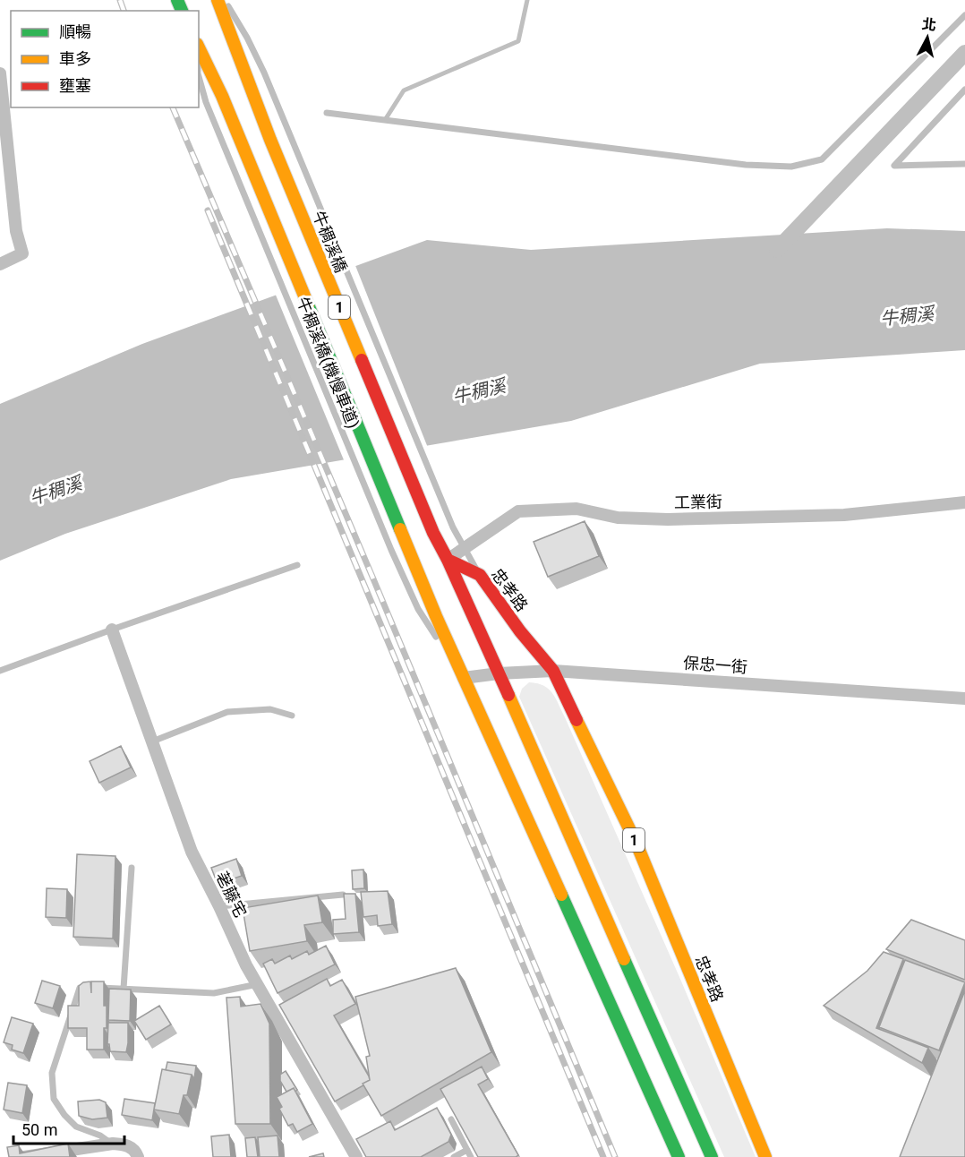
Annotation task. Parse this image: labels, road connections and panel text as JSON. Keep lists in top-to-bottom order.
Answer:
{
  "streets": {
    "main road": ["牛稠溪橋", "1", "忠孝路"],
    "street": ["工業街", "保忠一街", "荖藤宅"],
    "lane": ["牛稠溪橋(機慢車道)"]
  },
  "crossings": [
    ["牛稠溪橋", "1"],
    ["牛稠溪橋", "工業街"],
    ["牛稠溪橋", "忠孝路"],
    ["1", "牛稠溪橋(機慢車道)"],
    ["1", "工業街"],
    ["1", "忠孝路"],
    ["1", "保忠一街"],
    ["牛稠溪橋(機慢車道)", "保忠一街"],
    ["工業街", "忠孝路"],
    ["忠孝路", "保忠一街"]
  ],
  "water": ["牛稠溪"],
  "legend": ["順暢", "車多", "壅塞"],
  "scale_bar": "50 m",
  "north": "top"
}
